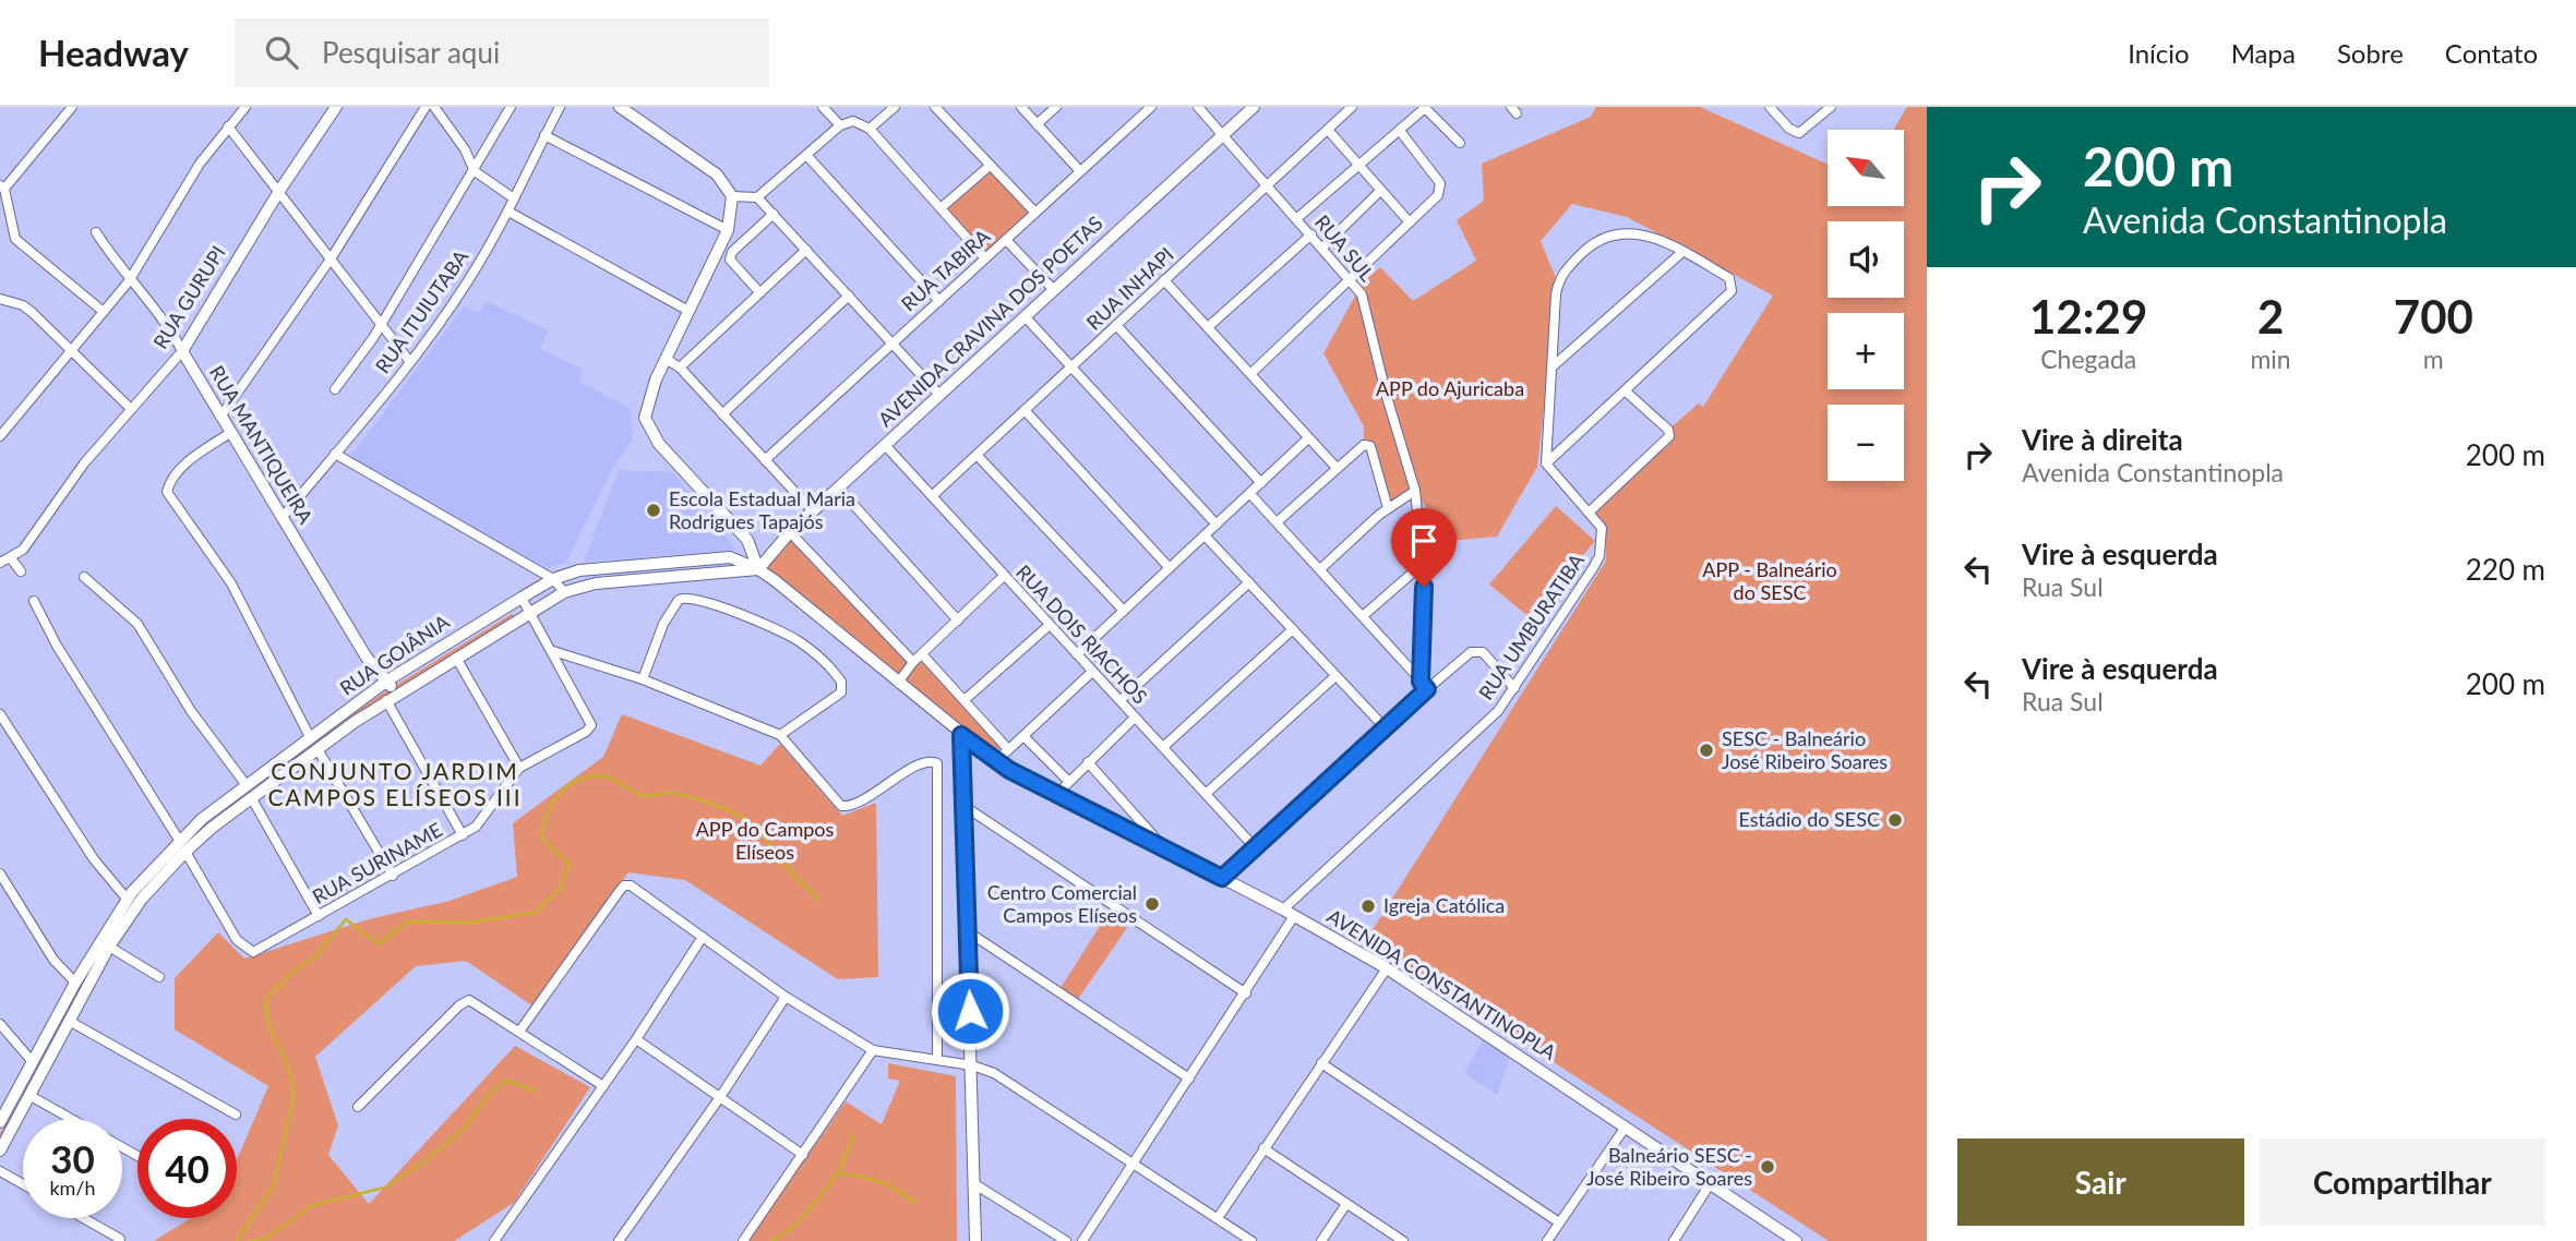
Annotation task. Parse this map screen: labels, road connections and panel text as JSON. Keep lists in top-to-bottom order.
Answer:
{
  "streets": {
    "street": [
      "RUA SUL",
      "RUA TABIRA",
      "RUA INHAPI",
      "RUA GURUPI",
      "RUA ITUIUTABA",
      "AVENIDA CRAVINA DOS POETAS",
      "RUA MANTIQUEIRA",
      "RUA UMBURATIBA",
      "RUA DOIS RIACHOS",
      "RUA GOIÂNIA",
      "RUA SURINAME",
      "AVENIDA CONSTANTINOPLA"
    ]
  },
  "crossings": [
    ["RUA SUL", "RUA INHAPI"],
    ["RUA SUL", "AVENIDA CRAVINA DOS POETAS"],
    ["RUA INHAPI", "RUA DOIS RIACHOS"],
    ["RUA GURUPI", "RUA MANTIQUEIRA"],
    ["RUA ITUIUTABA", "RUA MANTIQUEIRA"],
    ["AVENIDA CRAVINA DOS POETAS", "RUA DOIS RIACHOS"],
    ["AVENIDA CRAVINA DOS POETAS", "RUA GOIÂNIA"],
    ["AVENIDA CRAVINA DOS POETAS", "AVENIDA CONSTANTINOPLA"],
    ["RUA MANTIQUEIRA", "RUA GOIÂNIA"],
    ["RUA UMBURATIBA", "AVENIDA CONSTANTINOPLA"],
    ["RUA GOIÂNIA", "RUA SURINAME"],
    ["RUA GOIÂNIA", "AVENIDA CONSTANTINOPLA"]
  ],
  "districts": ["CONJUNTO JARDIM CAMPOS ELÍSEOS III"],
  "parks": ["APP do Ajuricaba", "APP - Balneário do SESC", "APP do Campos Elíseos"],
  "places": [
    "Escola Estadual Maria Rodrigues Tapajós",
    "SESC - Balneário José Ribeiro Soares",
    "Estádio do SESC",
    "Centro Comercial Campos Elíseos",
    "Igreja Católica",
    "Balneário SESC - José Ribeiro Soares"
  ],
  "north": "top left",
  "page": {
    "header": "Headway",
    "search": "Pesquisar aqui",
    "nav": [
      "Início",
      "Mapa",
      "Sobre",
      "Contato"
    ],
    "turn": ["200 m", "Avenida Constantinopla"],
    "map_buttons": ["+", "−"],
    "eta": [
      "12:29",
      "Chegada",
      "2",
      "min",
      "700",
      "m"
    ],
    "list": [
      {
        "name": "Vire à direita",
        "note": "Avenida Constantinopla",
        "value": "200 m"
      },
      {
        "name": "Vire à esquerda",
        "note": "Rua Sul",
        "value": "220 m"
      },
      {
        "name": "Vire à esquerda",
        "note": "Rua Sul",
        "value": "200 m"
      }
    ],
    "speed": "30 km/h",
    "limit": "40",
    "buttons": ["Sair", "Compartilhar"]
  }
}
